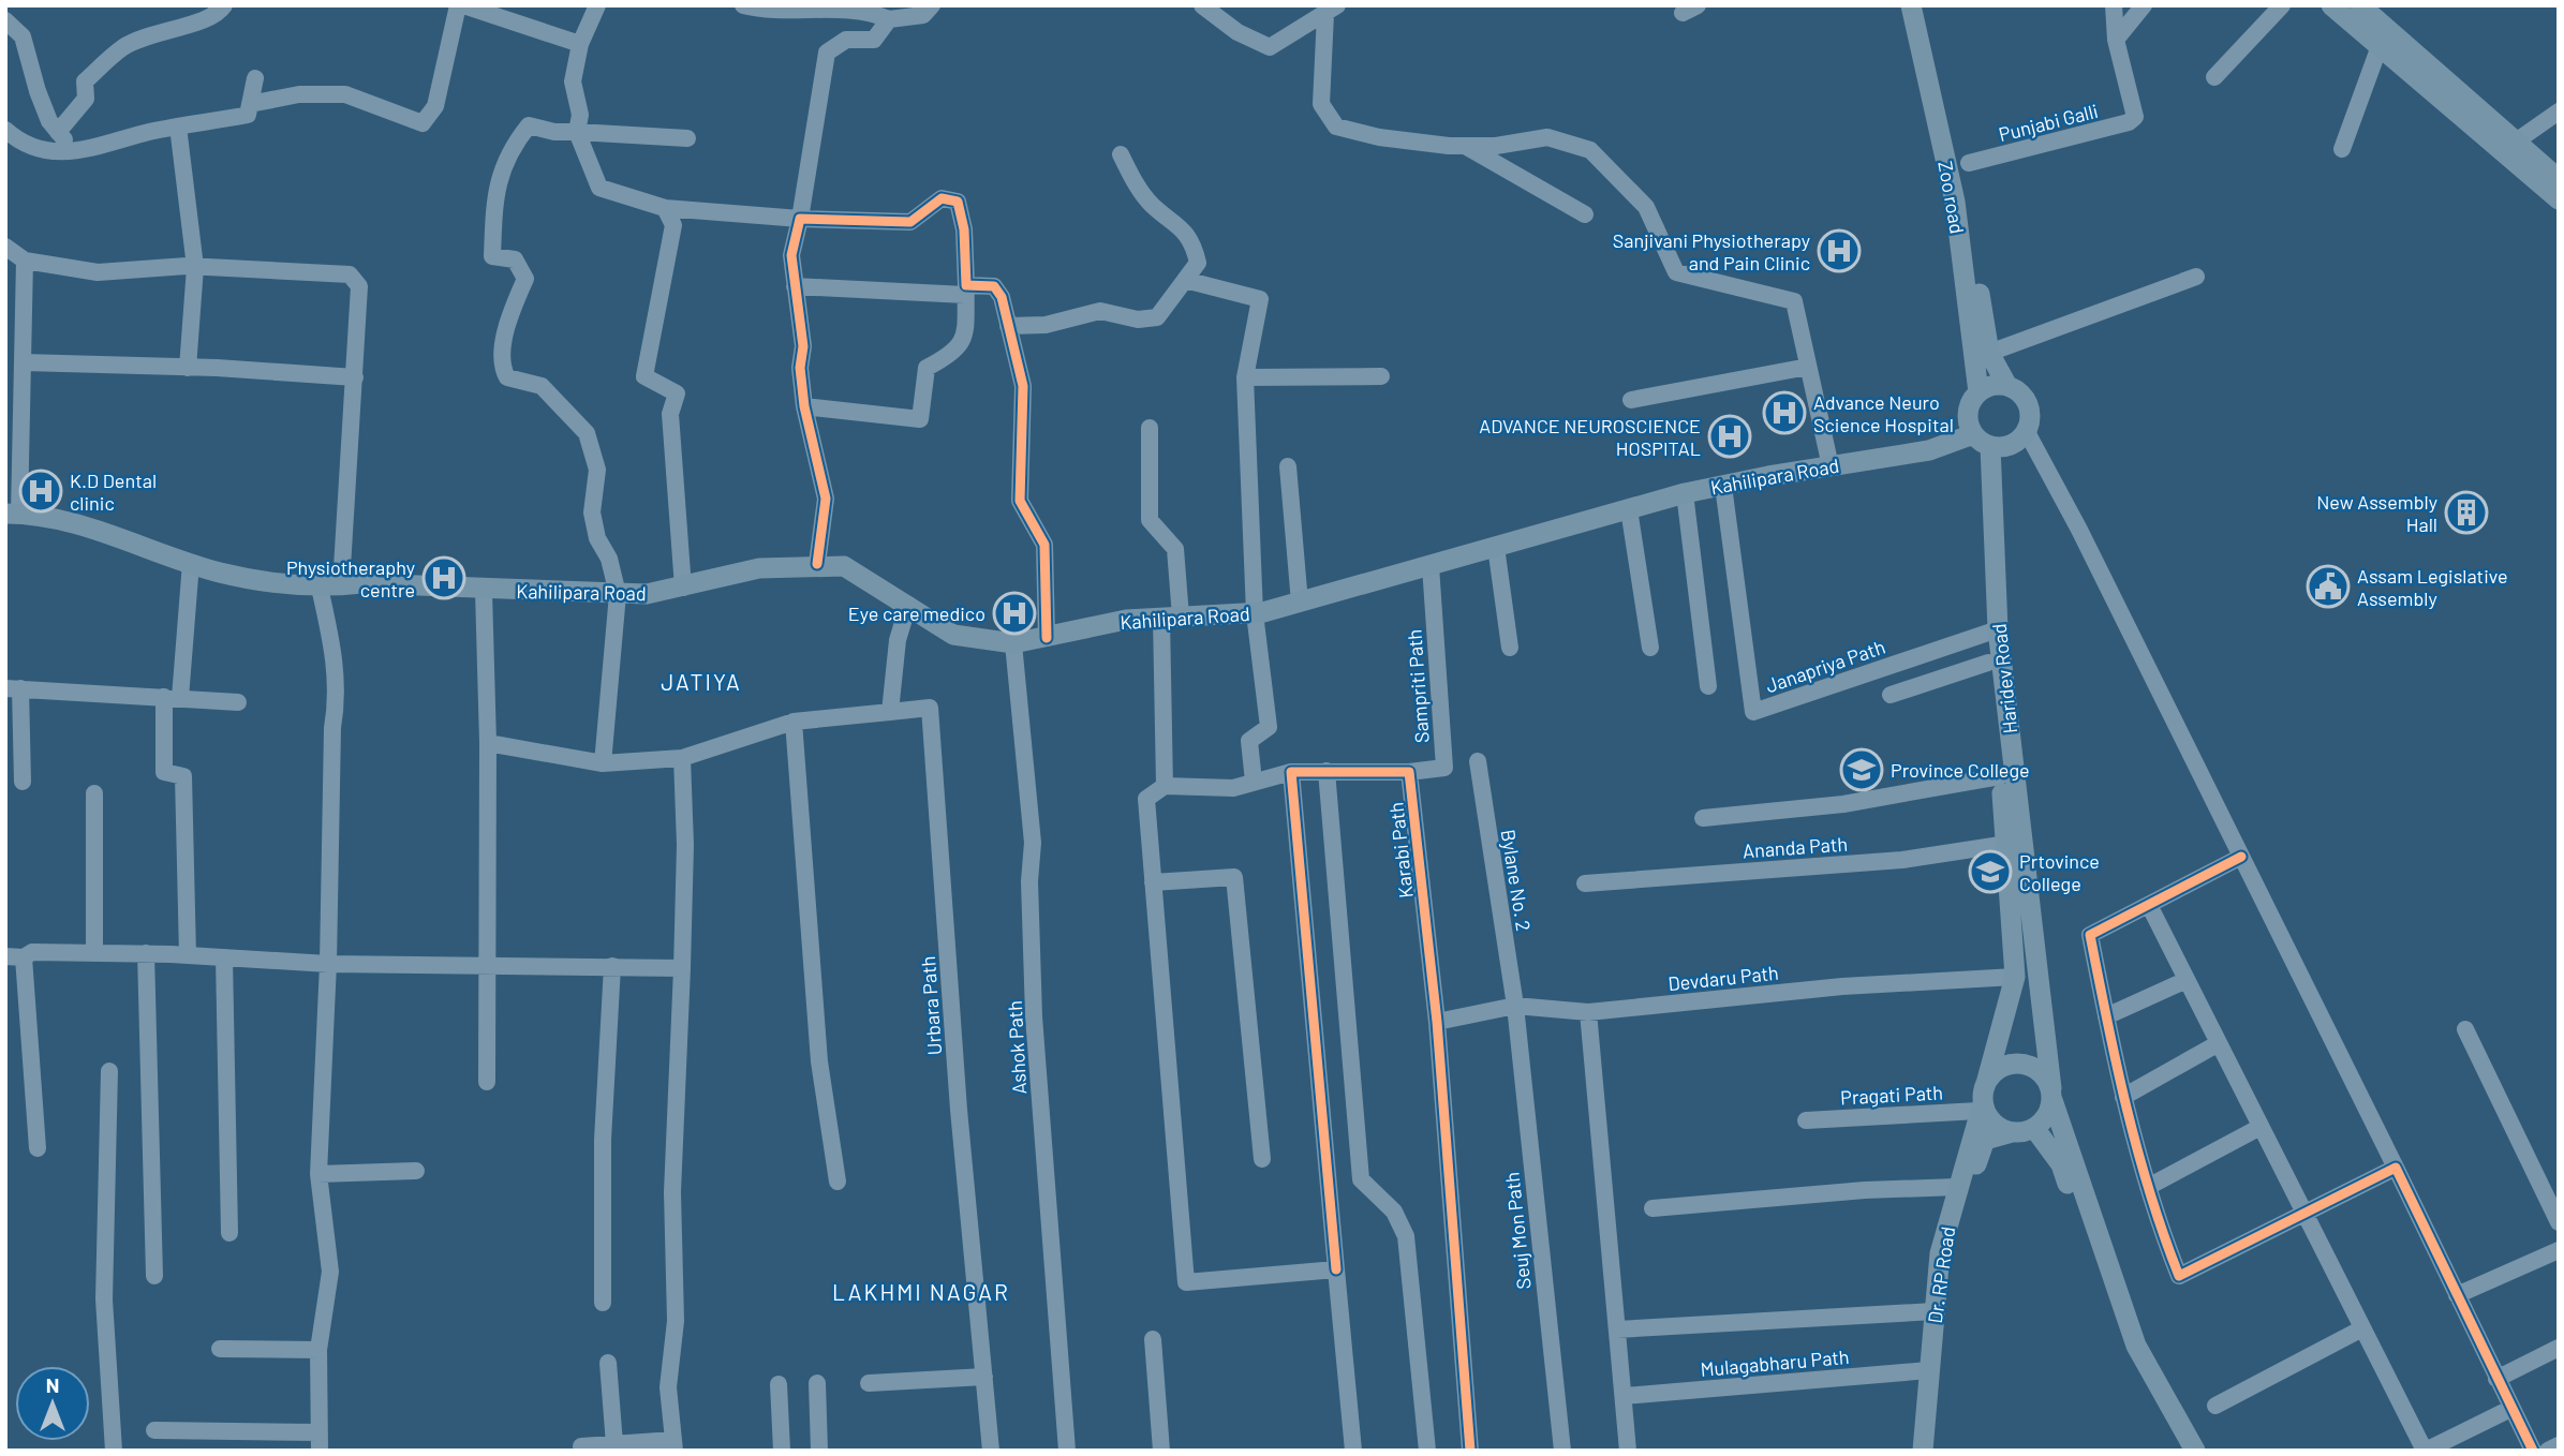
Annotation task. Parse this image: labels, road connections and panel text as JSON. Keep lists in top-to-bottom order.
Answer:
{
  "streets": {
    "main road": [
      "Zoo road",
      "Kahilipara Road",
      "Haridev Road",
      "Dr. RP Road"
    ],
    "street": [
      "Punjabi Galli",
      "Janapriya Path",
      "Sampriti Path",
      "Ananda Path",
      "Karabi Path",
      "Bylane No. 2",
      "Devdaru Path",
      "Urbara Path",
      "Ashok Path",
      "Pragati Path",
      "Seuj Mon Path",
      "Mulagabharu Path"
    ]
  },
  "crossings": [
    ["Zoo road", "Kahilipara Road"],
    ["Zoo road", "Haridev Road"],
    ["Kahilipara Road", "Janapriya Path"],
    ["Kahilipara Road", "Haridev Road"],
    ["Kahilipara Road", "Sampriti Path"],
    ["Kahilipara Road", "Ashok Path"],
    ["Janapriya Path", "Haridev Road"],
    ["Haridev Road", "Ananda Path"],
    ["Haridev Road", "Devdaru Path"],
    ["Haridev Road", "Pragati Path"],
    ["Haridev Road", "Dr. RP Road"],
    ["Sampriti Path", "Karabi Path"],
    ["Karabi Path", "Devdaru Path"],
    ["Bylane No. 2", "Devdaru Path"],
    ["Bylane No. 2", "Seuj Mon Path"],
    ["Devdaru Path", "Seuj Mon Path"],
    ["Pragati Path", "Dr. RP Road"],
    ["Dr. RP Road", "Mulagabharu Path"]
  ],
  "districts": ["JATIYA", "LAKHMI NAGAR"],
  "places": {
    "hospital": [
      "Sanjivani Physiotherapy and Pain Clinic",
      "Advance Neuro Science Hospital",
      "ADVANCE NEUROSCIENCE HOSPITAL",
      "K.D Dental clinic",
      "Physiotheraphy centre",
      "Eye care medico"
    ],
    "building": ["New Assembly Hall"],
    "public building": ["Assam Legislative Assembly"],
    "school or university": ["Province College", "Prtovince College"]
  },
  "north": "top"
}
